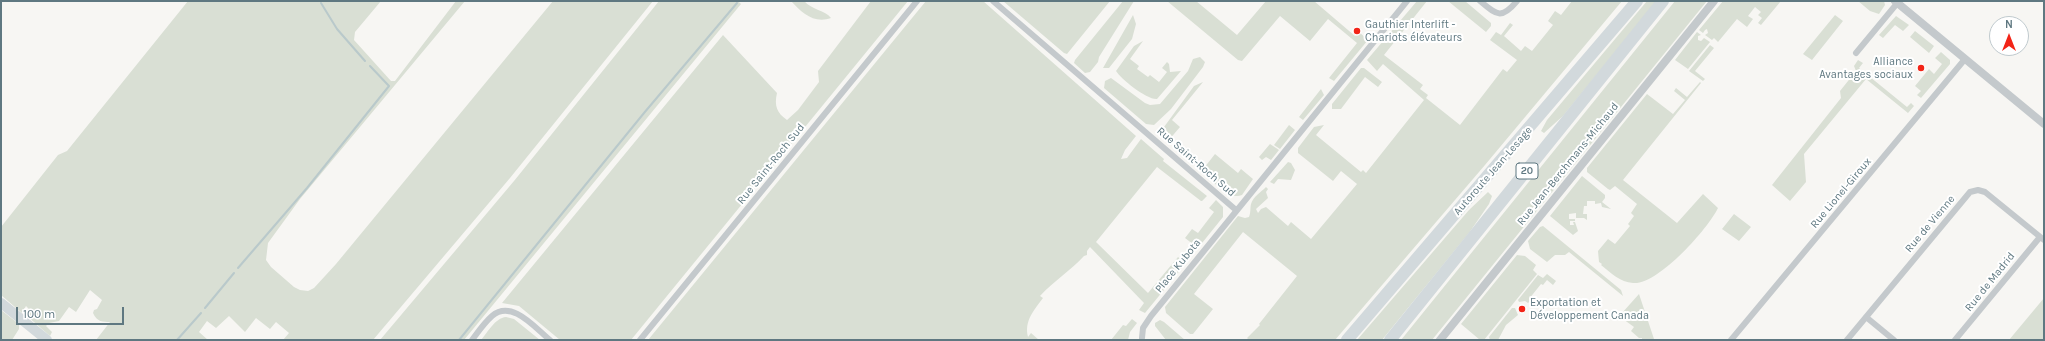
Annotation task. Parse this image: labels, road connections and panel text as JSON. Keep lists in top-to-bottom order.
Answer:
{
  "streets": {
    "highway": ["Autoroute Jean-Lesage", "20"],
    "street": [
      "Rue Saint-Roch Sud",
      "Rue Jean-Berchmans-Michaud",
      "Rue Lionel-Giroux",
      "Rue de Vienne",
      "Place Kubota",
      "Rue de Madrid"
    ]
  },
  "crossings": [
    ["Rue Saint-Roch Sud", "Place Kubota"],
    ["Rue de Vienne", "Rue de Madrid"]
  ],
  "places": ["Gauthier Interlift - Chariots élévateurs", "Alliance Avantages sociaux", "Exportation et Développement Canada"],
  "scale_bar": "100 m",
  "north": "top"
}
